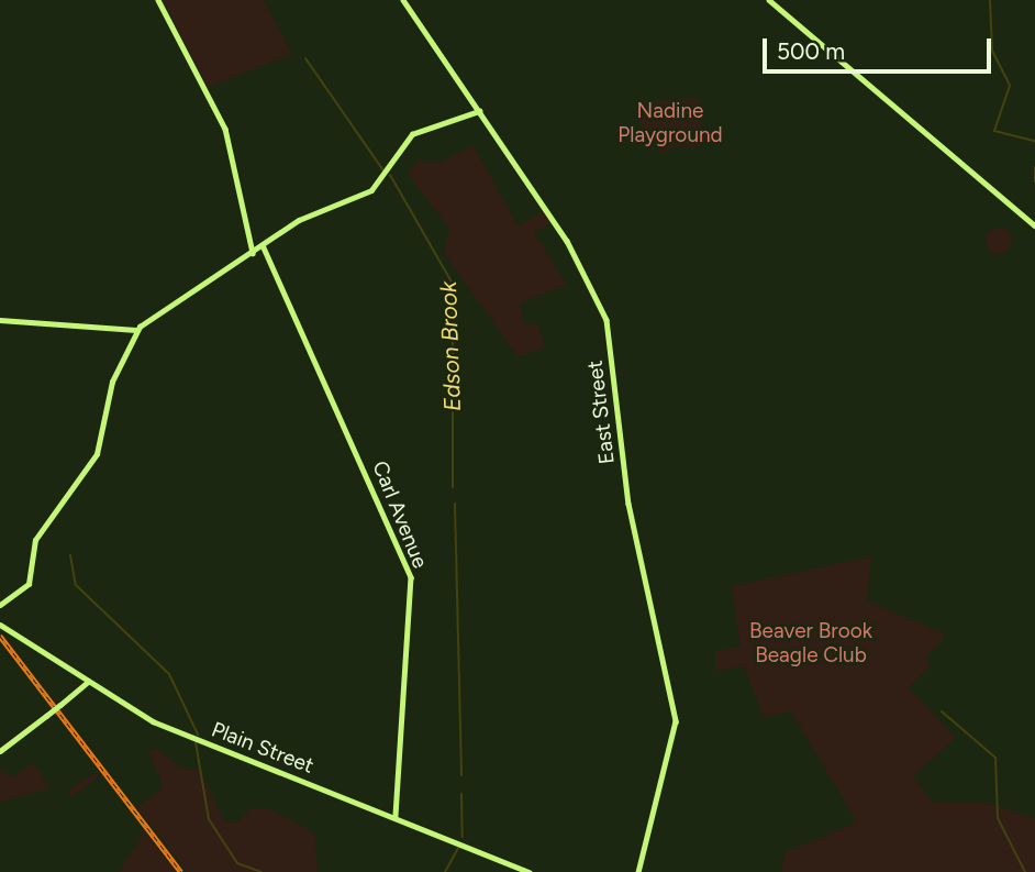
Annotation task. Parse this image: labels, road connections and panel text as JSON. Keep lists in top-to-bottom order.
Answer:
{
  "streets": {
    "street": ["East Street", "Carl Avenue", "Plain Street"]
  },
  "crossings": [
    ["Carl Avenue", "Plain Street"]
  ],
  "water": ["Edson Brook"],
  "parks": ["Nadine Playground", "Beaver Brook Beagle Club"],
  "scale_bar": "500 m"
}
